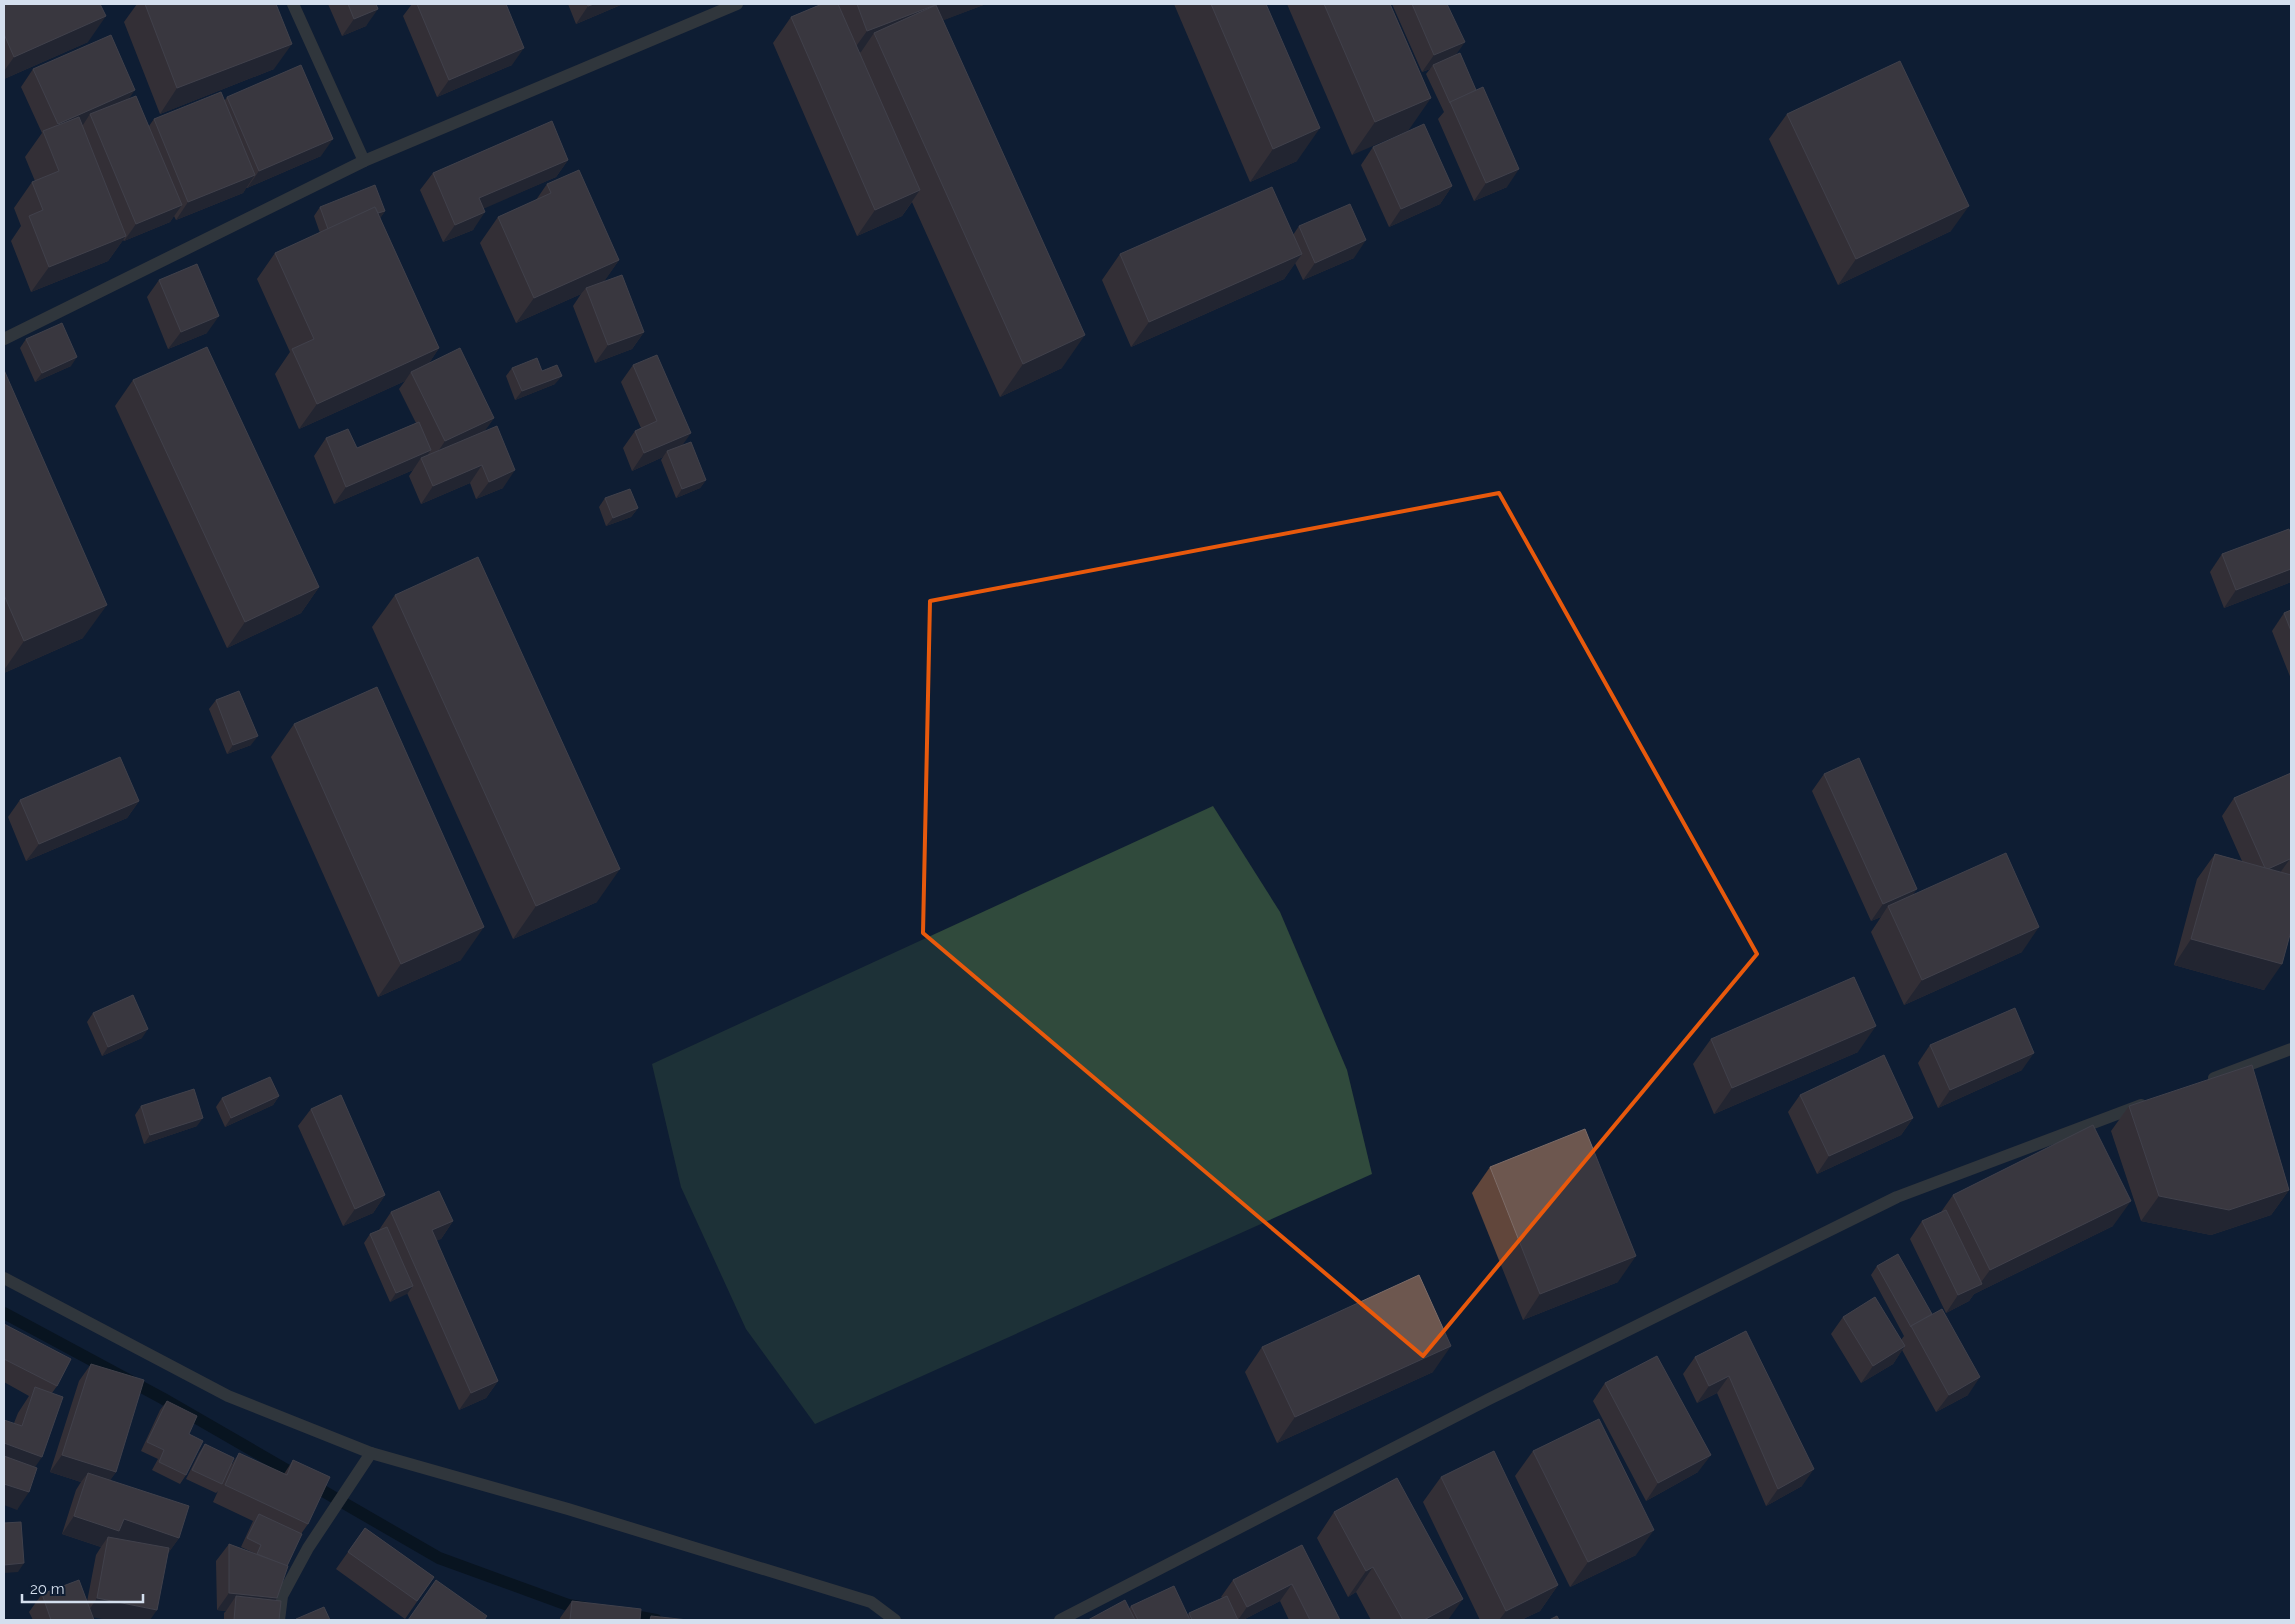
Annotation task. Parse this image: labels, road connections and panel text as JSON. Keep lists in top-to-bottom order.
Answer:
{
  "scale_bar": "20 m"
}
